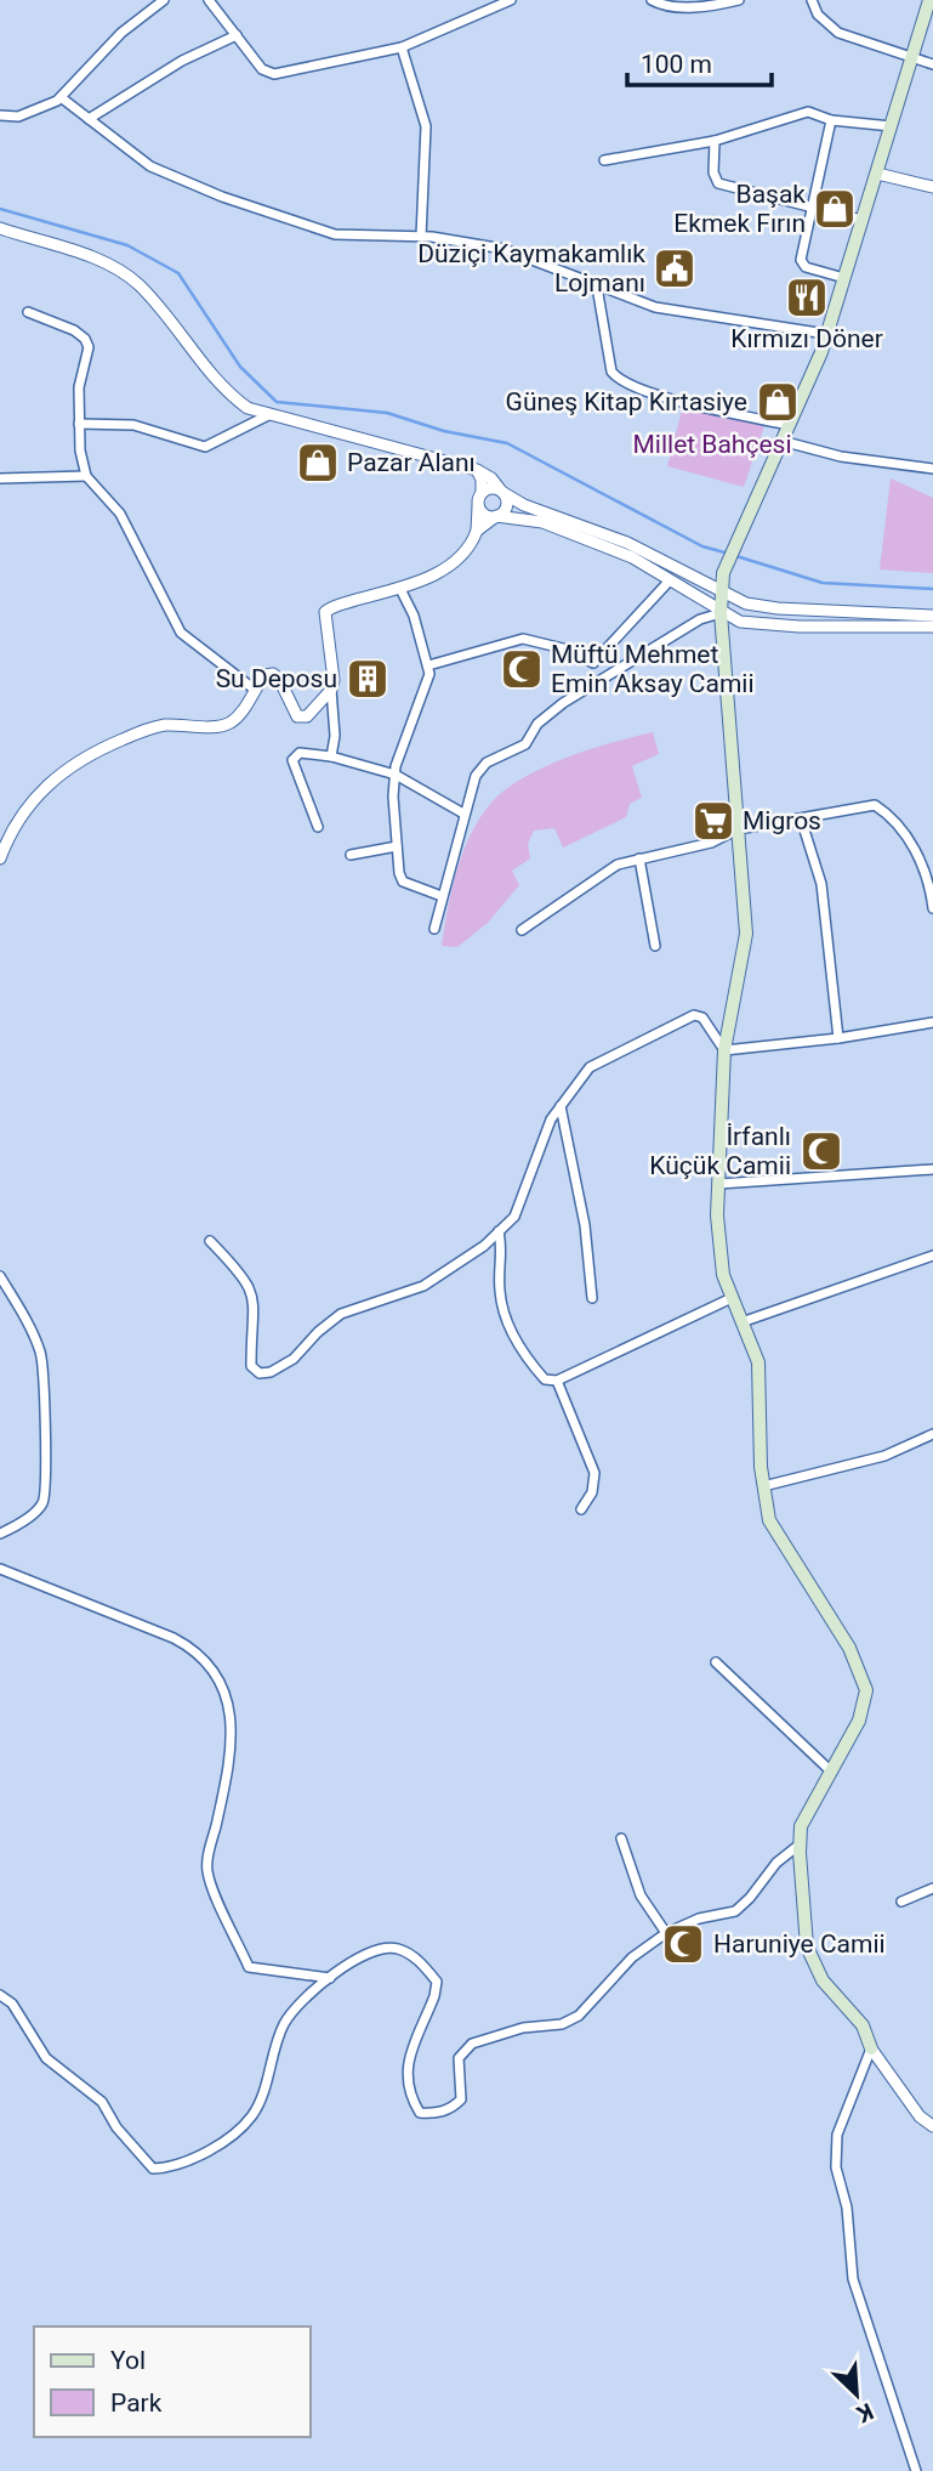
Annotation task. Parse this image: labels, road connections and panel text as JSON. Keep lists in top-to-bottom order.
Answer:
{
  "parks": ["Millet Bahçesi"],
  "places": {
    "shop": ["Başak Ekmek Fırın", "Güneş Kitap Kırtasiye", "Pazar Alanı"],
    "public building": ["Düziçi Kaymakamlık Lojmanı"],
    "restaurant": ["Kırmızı Döner"],
    "mosque": ["Müftü Mehmet Emin Aksay Camii", "İrfanlı Küçük Camii", "Haruniye Camii"],
    "building": ["Su Deposu"],
    "supermarket": ["Migros"]
  },
  "legend": ["Yol", "Park"],
  "scale_bar": "100 m",
  "north": "bottom right"
}
